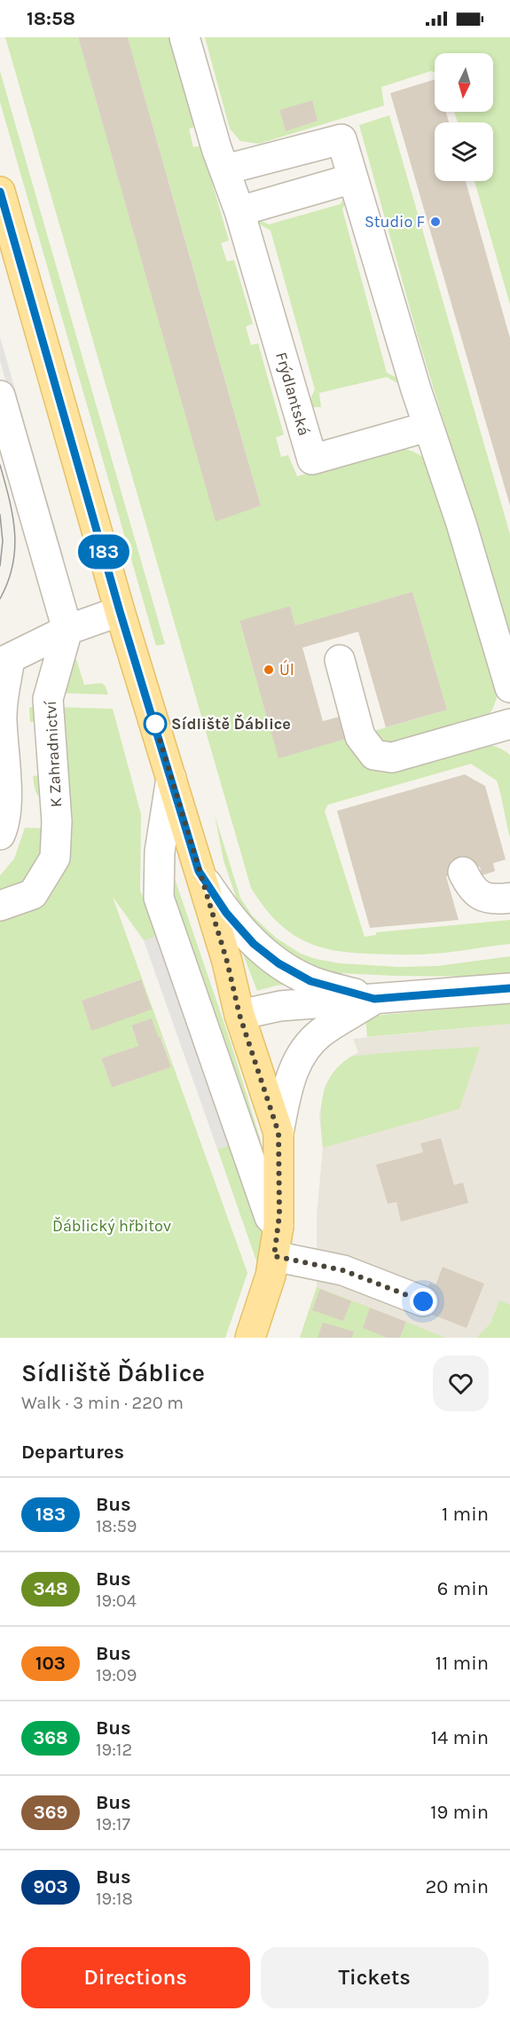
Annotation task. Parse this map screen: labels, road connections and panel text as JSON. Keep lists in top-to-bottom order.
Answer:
{
  "streets": {
    "street": ["Frýdlantská", "K Zahradnictví"]
  },
  "parks": ["Ďáblický hřbitov"],
  "places": ["Studio F", "Úl", "Sídliště Ďáblice"],
  "lines": ["bus line 183"],
  "north": "bottom",
  "page": {
    "status": "18:58",
    "on_map": "183",
    "heading": [
      ["Sídliště Ďáblice", "Walk · 3 min · 220 m"],
      "Departures"
    ],
    "list": [
      {
        "mark": "183",
        "name": "Bus",
        "note": "18:59",
        "value": "1 min"
      },
      {
        "mark": "348",
        "name": "Bus",
        "note": "19:04",
        "value": "6 min"
      },
      {
        "mark": "103",
        "name": "Bus",
        "note": "19:09",
        "value": "11 min"
      },
      {
        "mark": "368",
        "name": "Bus",
        "note": "19:12",
        "value": "14 min"
      },
      {
        "mark": "369",
        "name": "Bus",
        "note": "19:17",
        "value": "19 min"
      },
      {
        "mark": "903",
        "name": "Bus",
        "note": "19:18",
        "value": "20 min"
      }
    ],
    "buttons": ["Directions", "Tickets"]
  }
}
